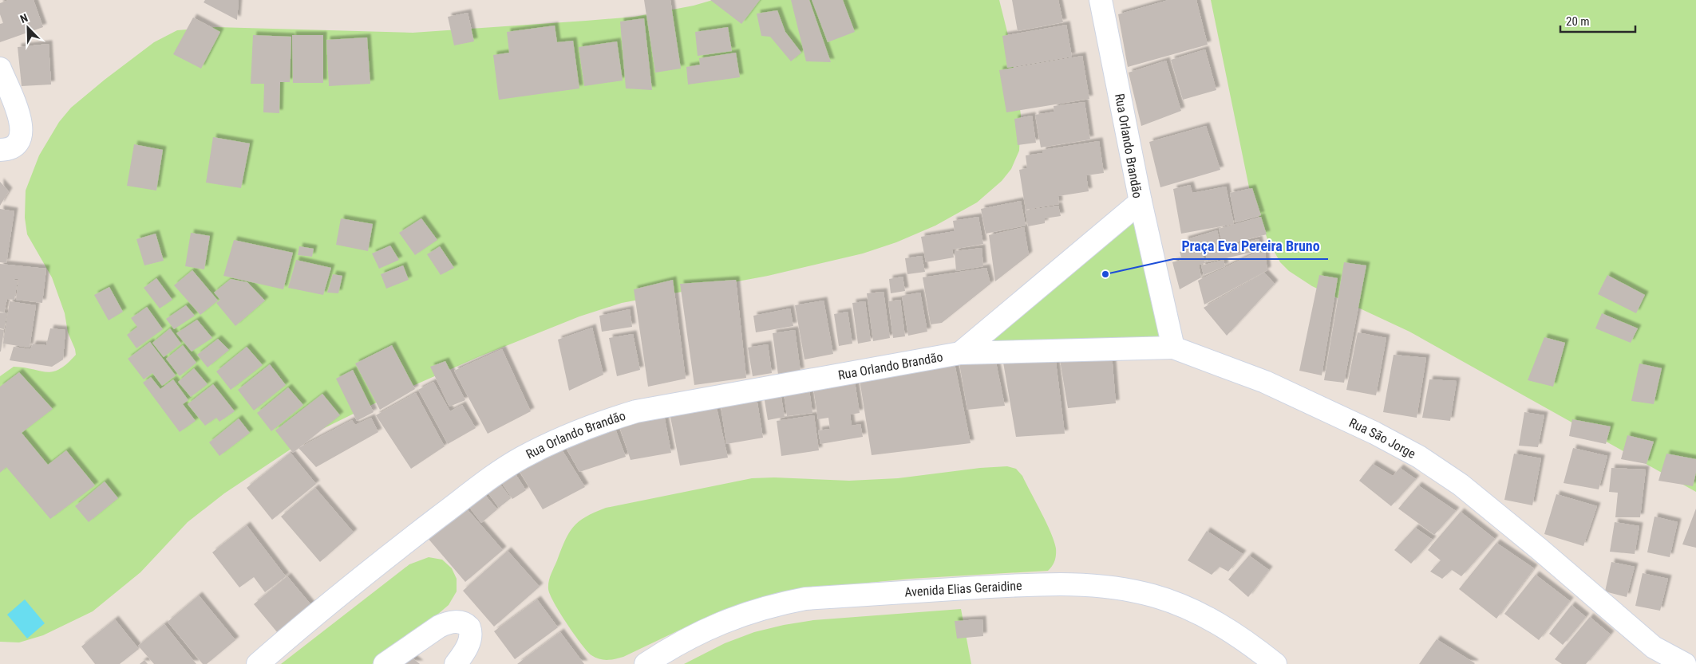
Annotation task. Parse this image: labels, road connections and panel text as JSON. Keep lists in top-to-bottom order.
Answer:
{
  "streets": {
    "street": ["Rua Orlando Brandão", "Rua São Jorge", "Avenida Elias Geraidine"]
  },
  "crossings": [
    ["Rua Orlando Brandão", "Rua São Jorge"]
  ],
  "places": ["Praça Eva Pereira Bruno"],
  "scale_bar": "20 m",
  "north": "top left"
}
